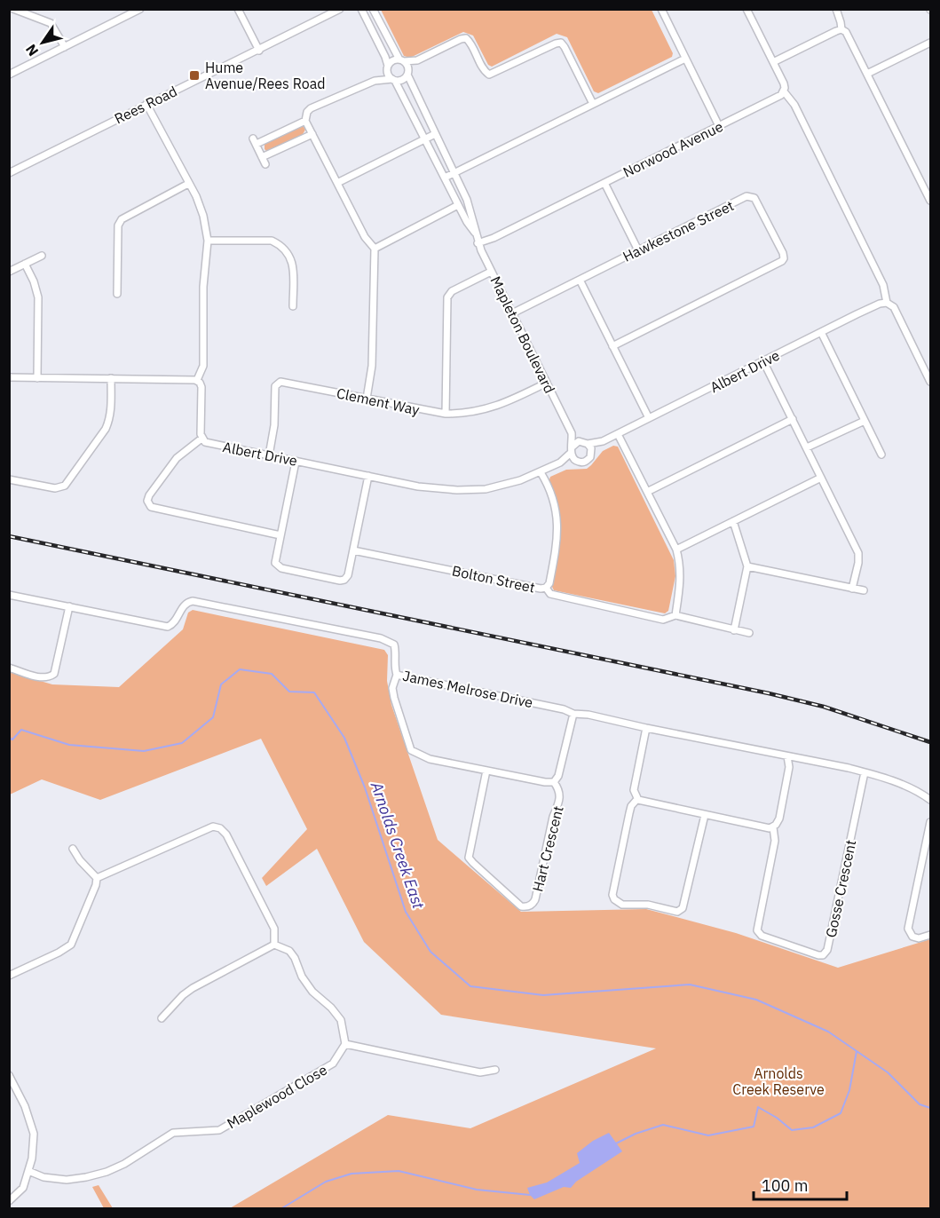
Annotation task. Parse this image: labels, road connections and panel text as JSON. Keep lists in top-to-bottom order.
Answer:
{
  "streets": {
    "street": [
      "Rees Road",
      "Norwood Avenue",
      "Hawkestone Street",
      "Mapleton Boulevard",
      "Albert Drive",
      "Clement Way",
      "Bolton Street",
      "James Melrose Drive",
      "Hart Crescent",
      "Gosse Crescent",
      "Maplewood Close"
    ]
  },
  "crossings": [
    ["Norwood Avenue", "Mapleton Boulevard"],
    ["Hawkestone Street", "Mapleton Boulevard"],
    ["Mapleton Boulevard", "Albert Drive"],
    ["Mapleton Boulevard", "Clement Way"],
    ["Albert Drive", "Clement Way"],
    ["Albert Drive", "Bolton Street"],
    ["James Melrose Drive", "Gosse Crescent"]
  ],
  "water": ["Arnolds Creek East"],
  "parks": ["Arnolds Creek Reserve"],
  "places": {
    "transit": ["Hume Avenue/Rees Road"]
  },
  "scale_bar": "100 m",
  "north": "bottom left"
}
